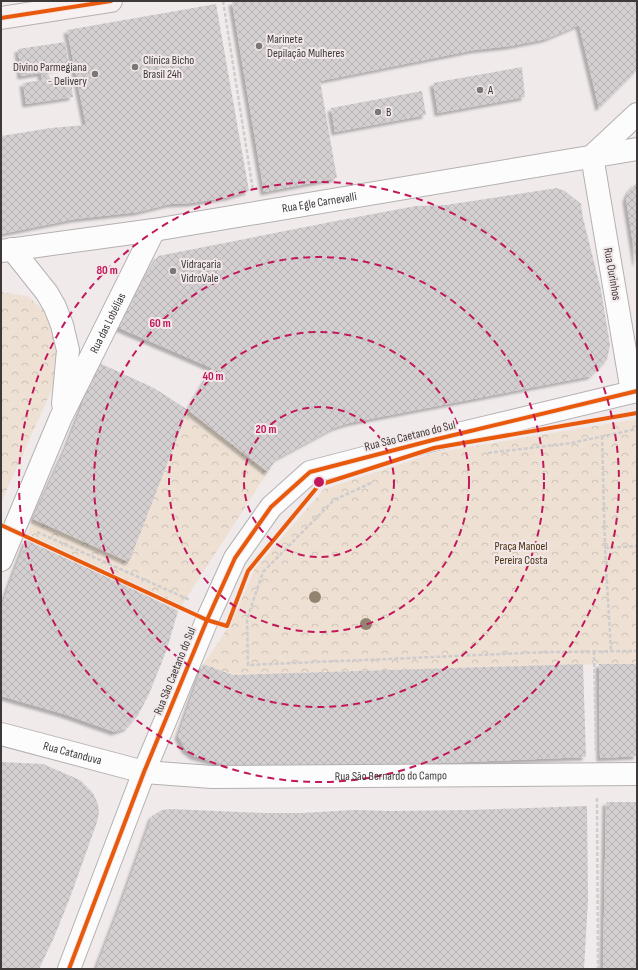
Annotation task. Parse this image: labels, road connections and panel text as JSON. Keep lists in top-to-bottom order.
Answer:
{
  "streets": {
    "street": [
      "Rua Egle Carnevalli",
      "Rua Ourinhos",
      "Rua das Lobélias",
      "Rua São Caetano do Sul",
      "Rua Catanduva",
      "Rua São Bernardo do Campo"
    ]
  },
  "crossings": [
    ["Rua Egle Carnevalli", "Rua Ourinhos"],
    ["Rua Egle Carnevalli", "Rua das Lobélias"],
    ["Rua Ourinhos", "Rua São Caetano do Sul"],
    ["Rua São Caetano do Sul", "Rua Catanduva"],
    ["Rua São Caetano do Sul", "Rua São Bernardo do Campo"],
    ["Rua Catanduva", "Rua São Bernardo do Campo"]
  ],
  "parks": ["Praça Manoel Pereira Costa"],
  "places": [
    "Marinete Depilação Mulheres",
    "Clínica Bicho Brasil 24h",
    "Divino Parmegiana - Delivery",
    "A",
    "B",
    "Vidraçaria VidroVale"
  ],
  "rings": [
    "80 m",
    "60 m",
    "40 m",
    "20 m"
  ]
}
